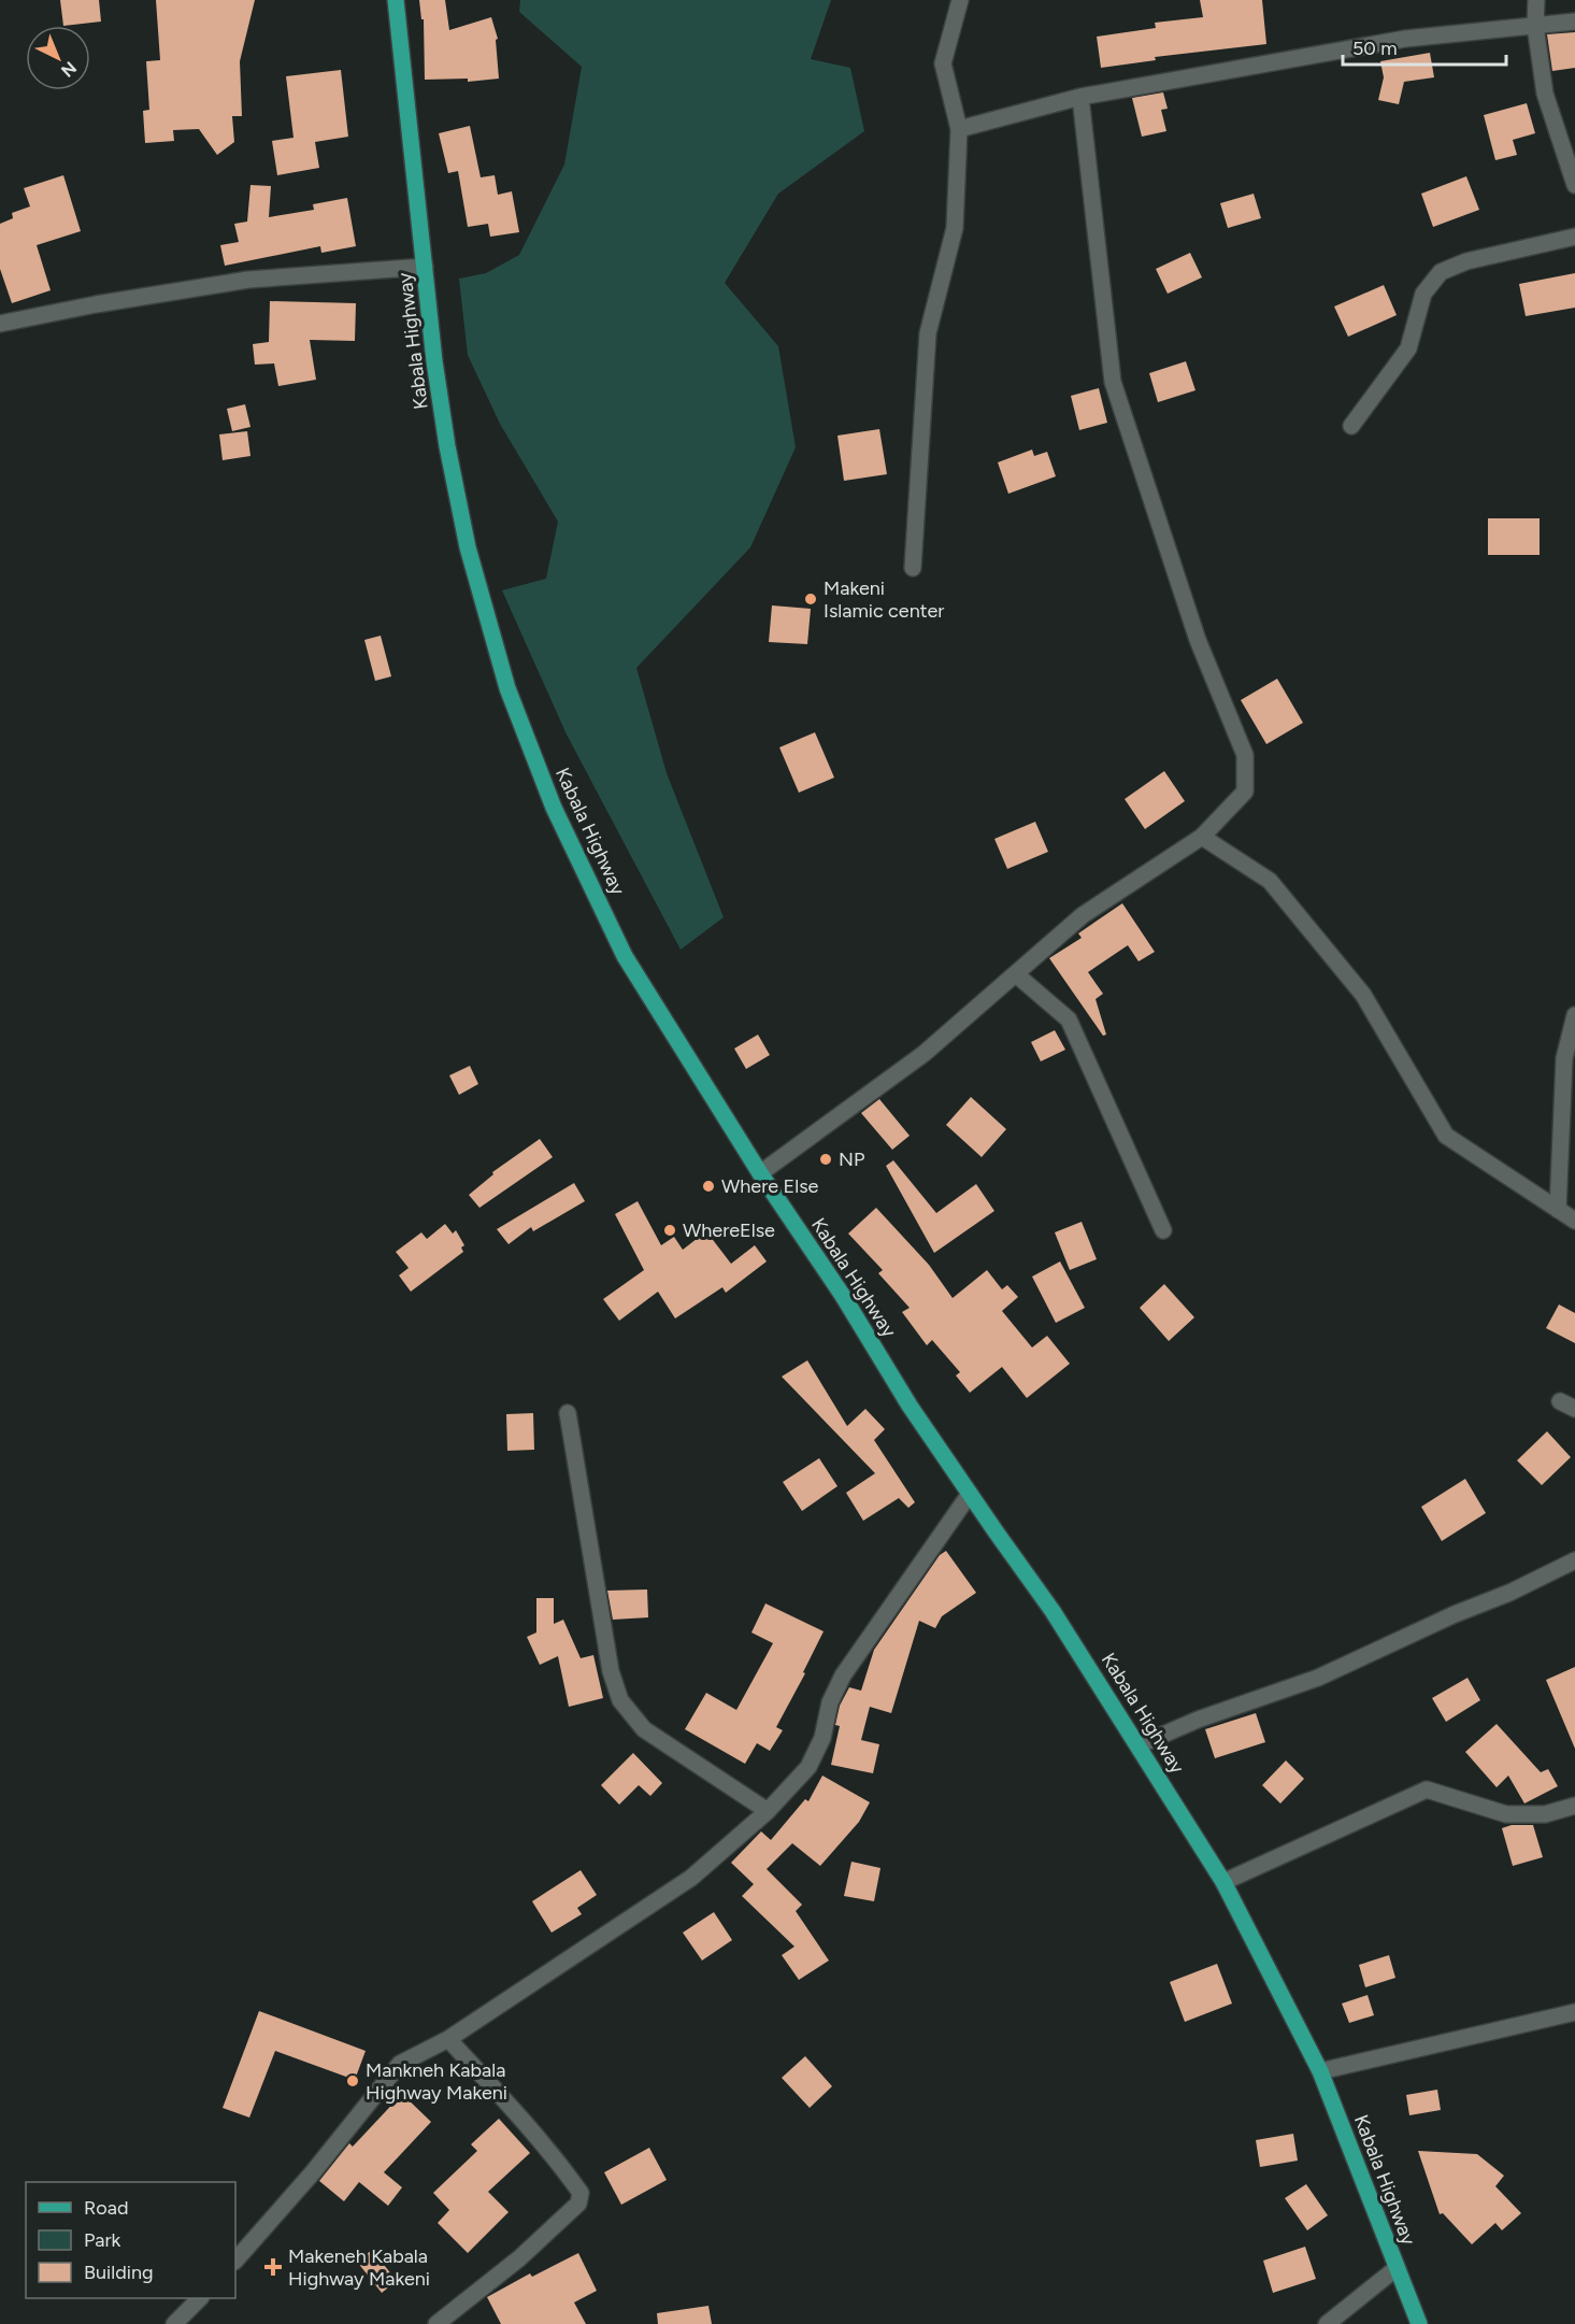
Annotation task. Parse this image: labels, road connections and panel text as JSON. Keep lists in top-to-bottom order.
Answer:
{
  "streets": {
    "main road": ["Kabala Highway"]
  },
  "places": {
    "other": [
      "Makeni Islamic center",
      "NP",
      "Where Else",
      "WhereElse",
      "Mankneh Kabala Highway Makeni"
    ],
    "health": ["Makeneh Kabala Highway Makeni"]
  },
  "legend": ["Road", "Park", "Building"],
  "scale_bar": "50 m",
  "north": "bottom right"
}
